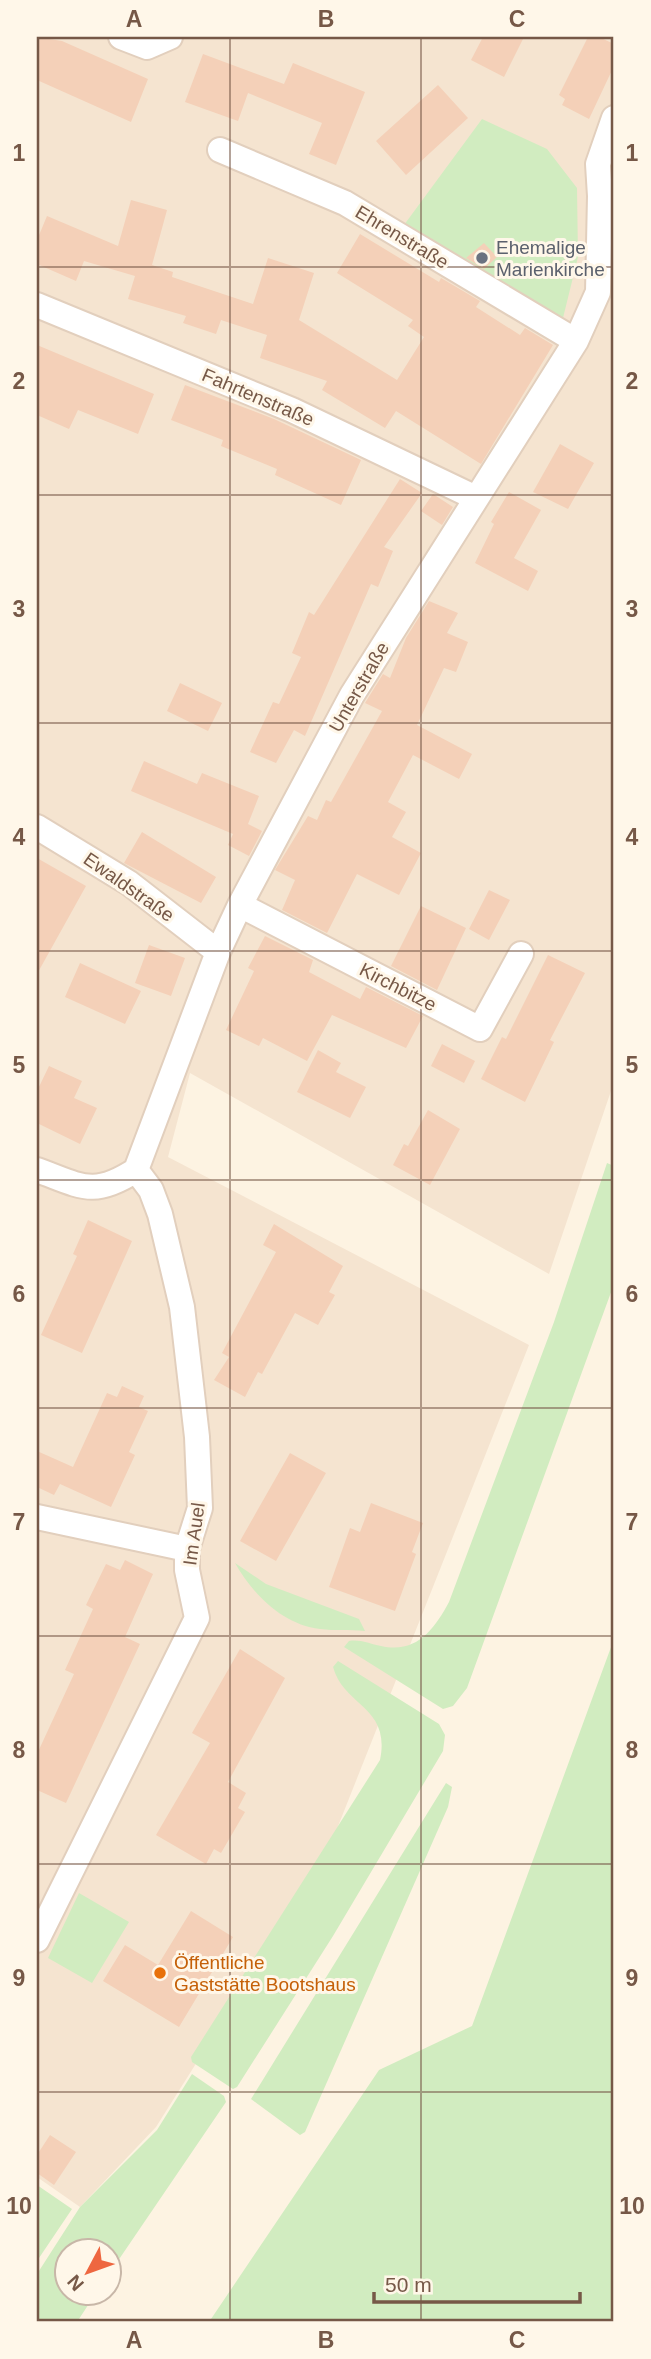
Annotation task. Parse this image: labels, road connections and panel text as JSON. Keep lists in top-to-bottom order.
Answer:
{
  "streets": {
    "street": [
      "Ehrenstraße",
      "Fahrtenstraße",
      "Unterstraße",
      "Ewaldstraße",
      "Kirchbitze",
      "Im Auel"
    ]
  },
  "crossings": [
    ["Ehrenstraße", "Unterstraße"],
    ["Fahrtenstraße", "Unterstraße"],
    ["Unterstraße", "Ewaldstraße"],
    ["Unterstraße", "Kirchbitze"],
    ["Unterstraße", "Im Auel"]
  ],
  "places": ["Ehemalige Marienkirche", "Öffentliche Gaststätte Bootshaus"],
  "scale_bar": "50 m",
  "north": "bottom left",
  "grid": {
    "columns": ["A", "B", "C"],
    "rows": [
      "1",
      "2",
      "3",
      "4",
      "5",
      "6",
      "7",
      "8",
      "9",
      "10"
    ]
  }
}
